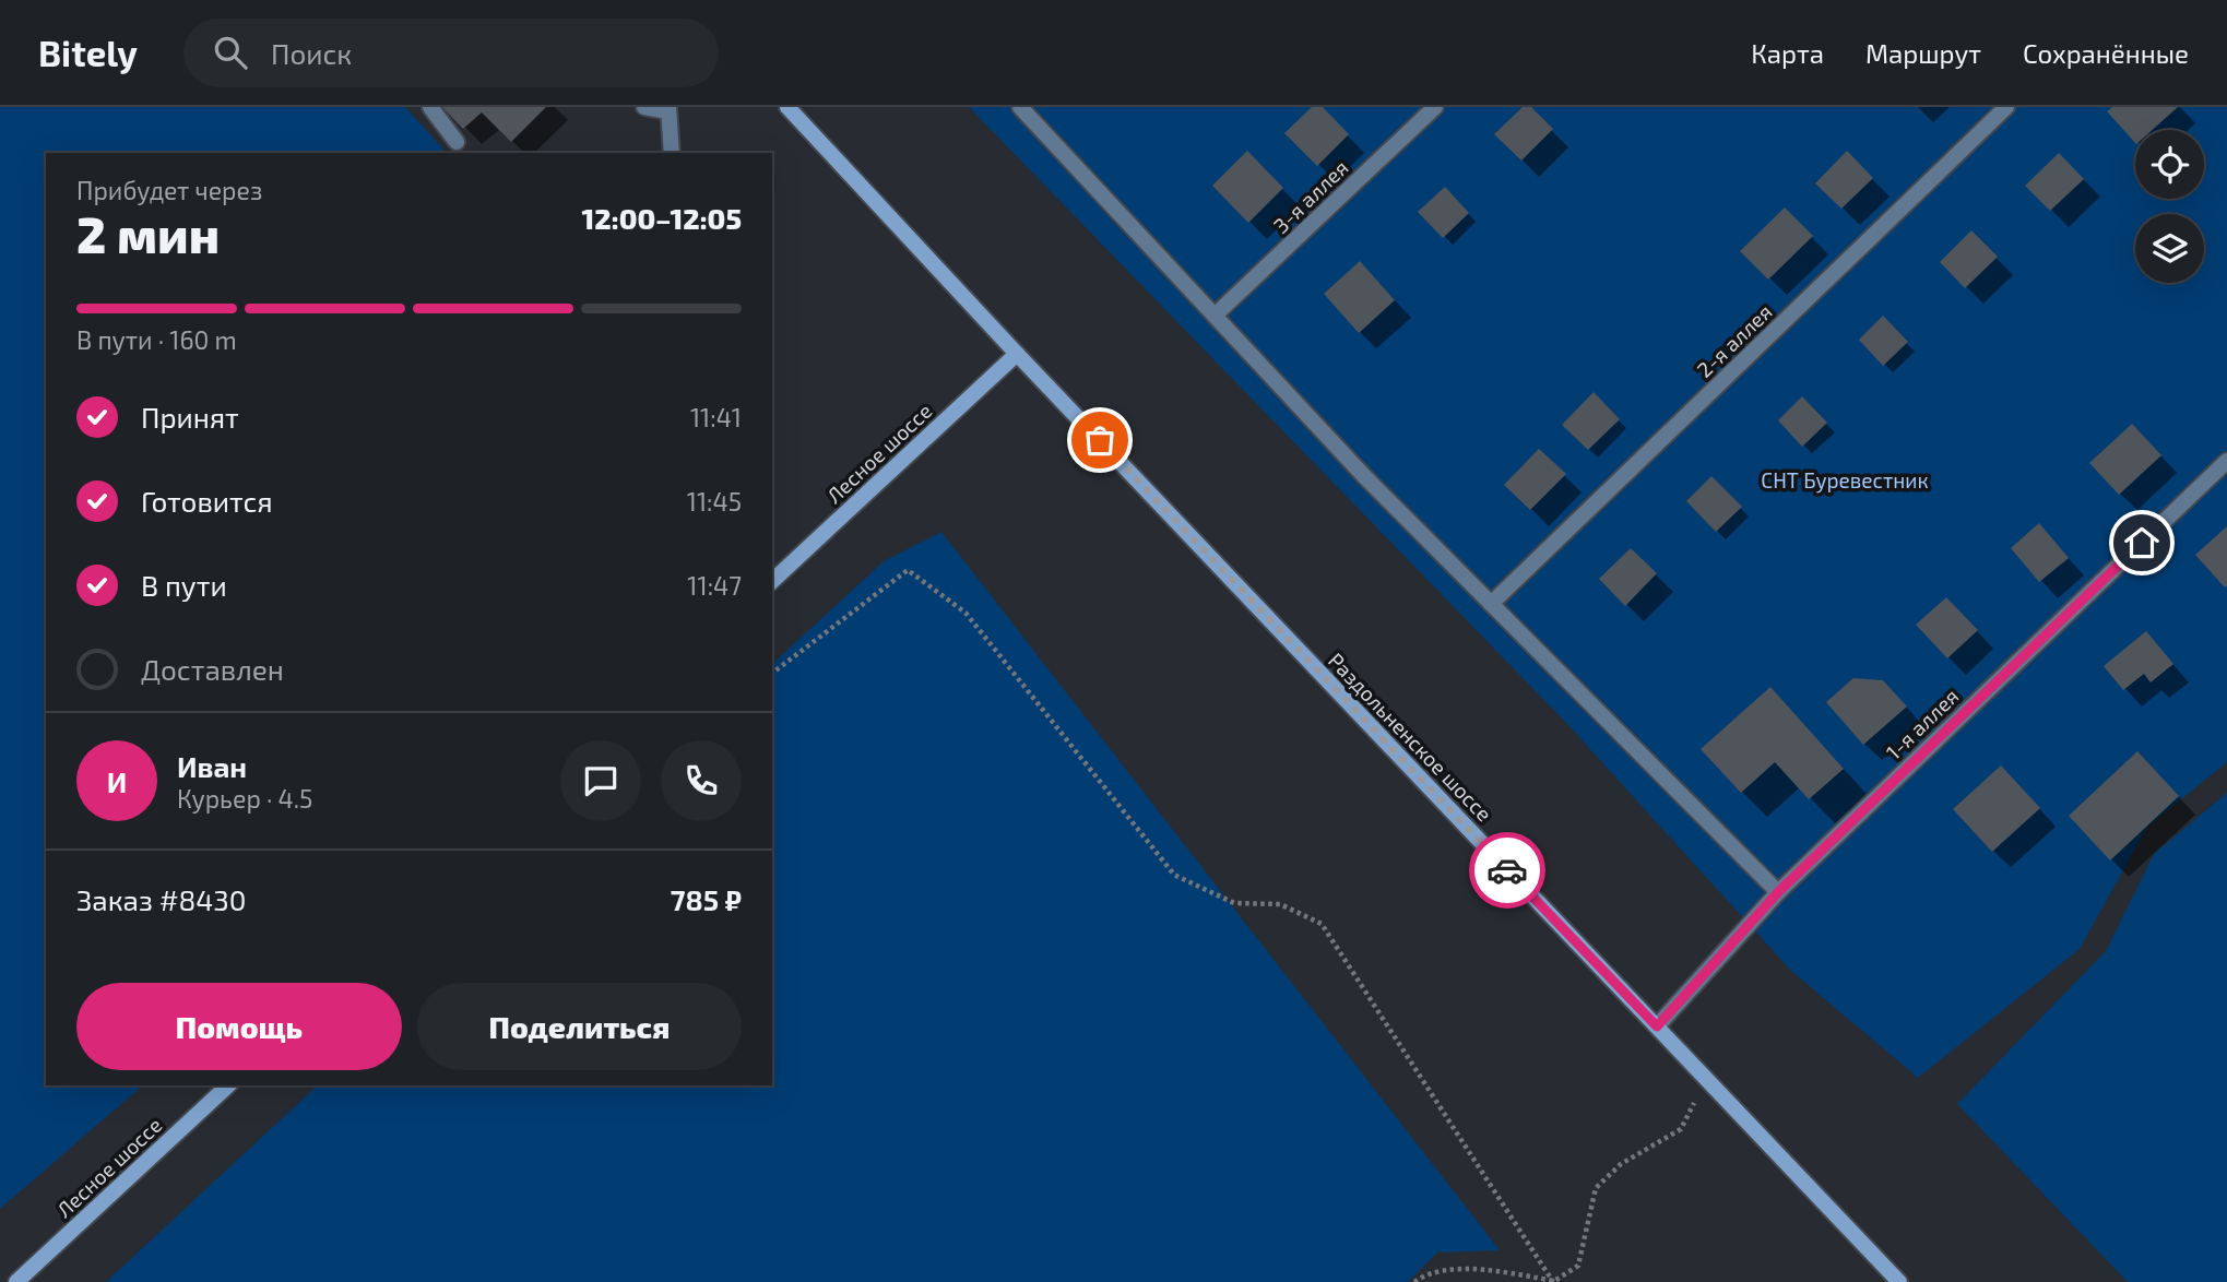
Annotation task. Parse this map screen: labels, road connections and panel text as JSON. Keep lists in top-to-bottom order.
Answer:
{
  "streets": {
    "main road": ["Лесное шоссе", "Раздольненское шоссе"],
    "lane": ["3-я аллея", "2-я аллея", "1-я аллея"]
  },
  "crossings": [
    ["Лесное шоссе", "Раздольненское шоссе"],
    ["1-я аллея", "Раздольненское шоссе"]
  ],
  "parks": ["СНТ Буревестник"],
  "page": {
    "header": "Bitely",
    "search": "Поиск",
    "nav": ["Карта", "Маршрут", "Сохранённые"],
    "heading": ["2 мин", "Прибудет через", "12:00–12:05"],
    "panel": [
      "Иван",
      "Курьер · 4.5",
      "Заказ #8430",
      "785 ₽"
    ],
    "bar": "В пути · 160 m",
    "list": [
      ["Принят", "11:41"],
      ["Готовится", "11:45"],
      ["В пути", "11:47"],
      "Доставлен"
    ],
    "round": "И",
    "buttons": ["Помощь", "Поделиться"]
  }
}
